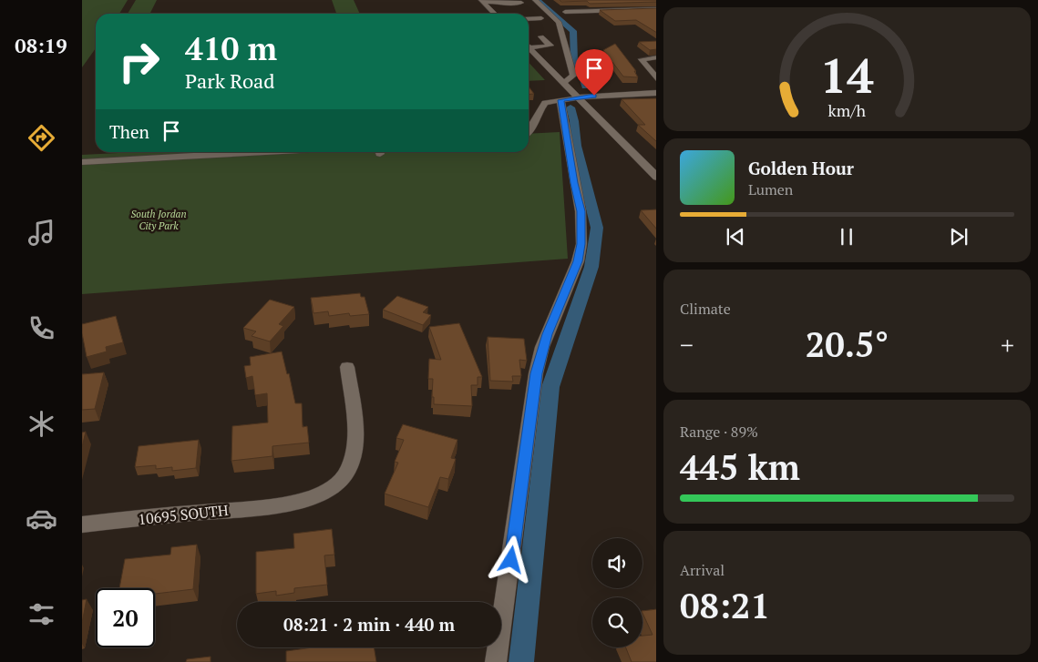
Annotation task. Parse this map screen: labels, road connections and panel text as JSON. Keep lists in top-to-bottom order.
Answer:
{
  "streets": {
    "street": ["10695 SOUTH"]
  },
  "parks": ["South Jordan City Park"],
  "page": {
    "tabs": "08:19",
    "turn": ["410 m", "Park Road"],
    "then": "Then",
    "song": ["Golden Hour", "Lumen"],
    "tile": [
      "Climate",
      ["Range · 89%", "445 km"],
      ["Arrival", "08:21"]
    ],
    "heat": ["−", "20.5°", "+"],
    "limit": "20",
    "trip": "08:21 · 2 min · 440 m",
    "gauge": ["14", "km/h"]
  }
}
